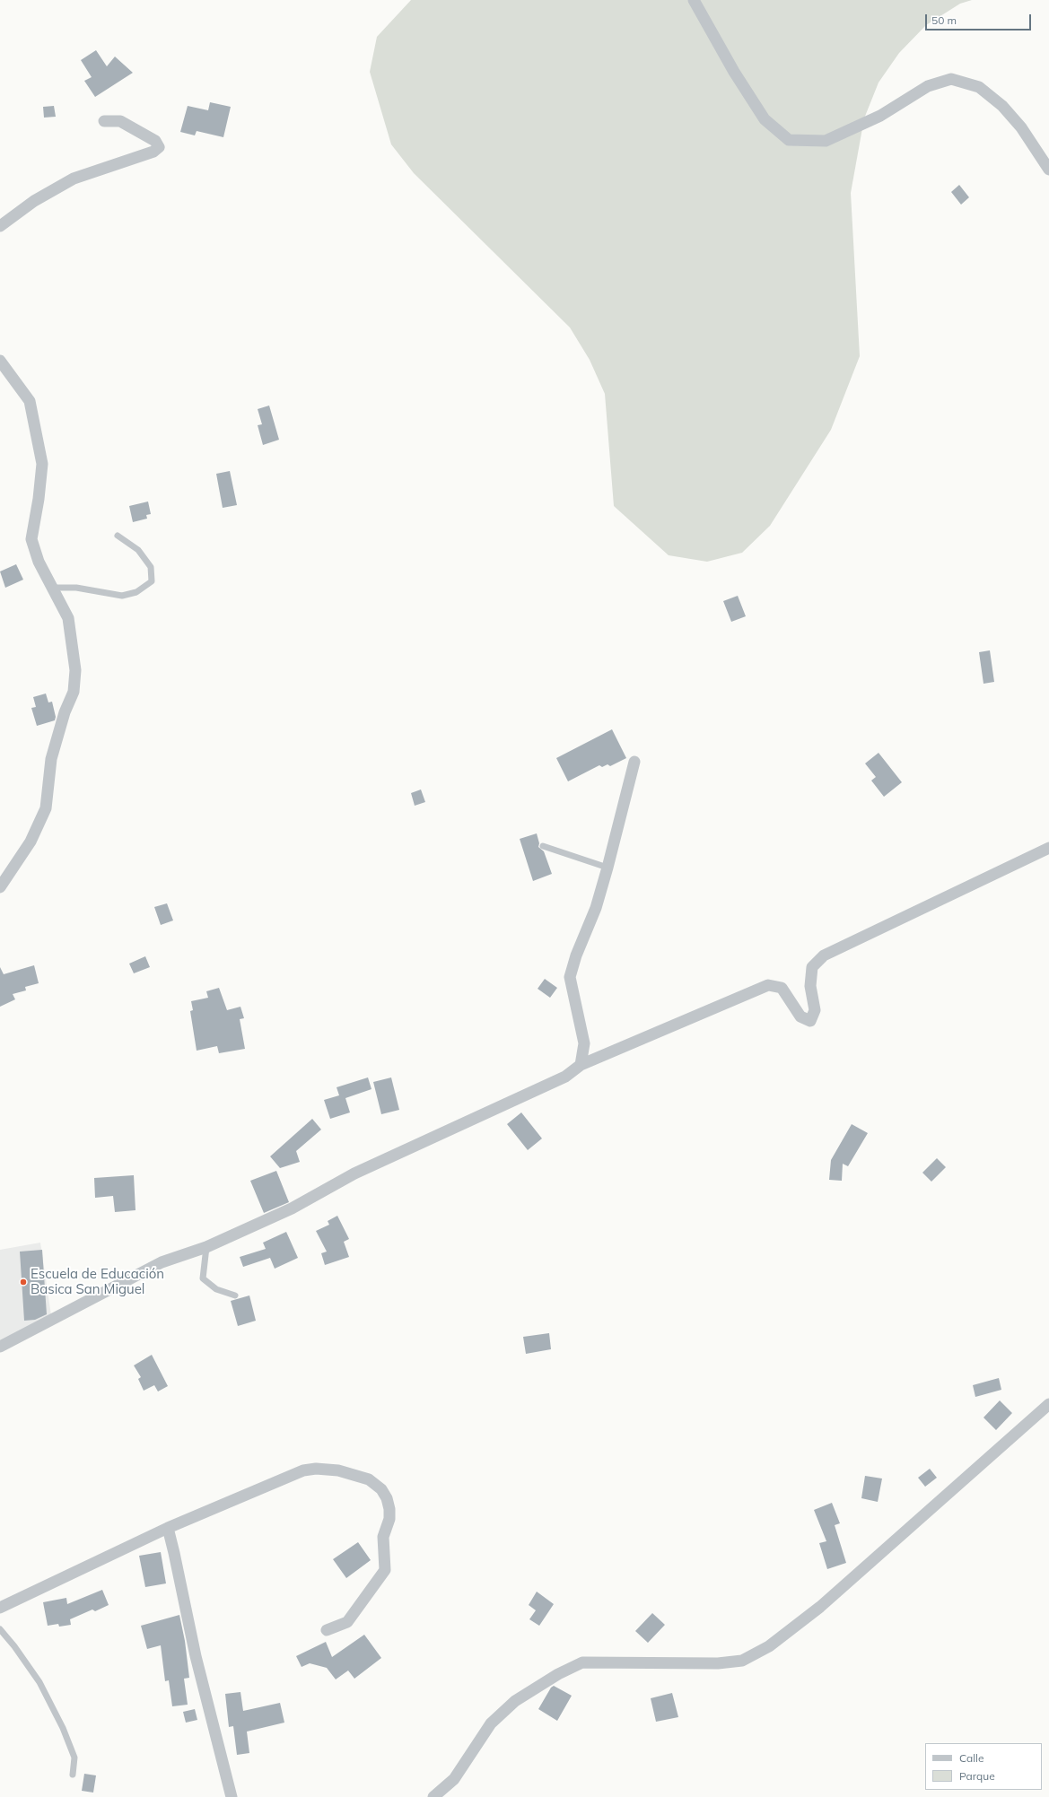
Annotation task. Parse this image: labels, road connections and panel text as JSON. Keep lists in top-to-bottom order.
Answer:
{
  "places": ["Escuela de Educación Basica San Miguel"],
  "legend": ["Calle", "Parque"],
  "scale_bar": "50 m"
}
